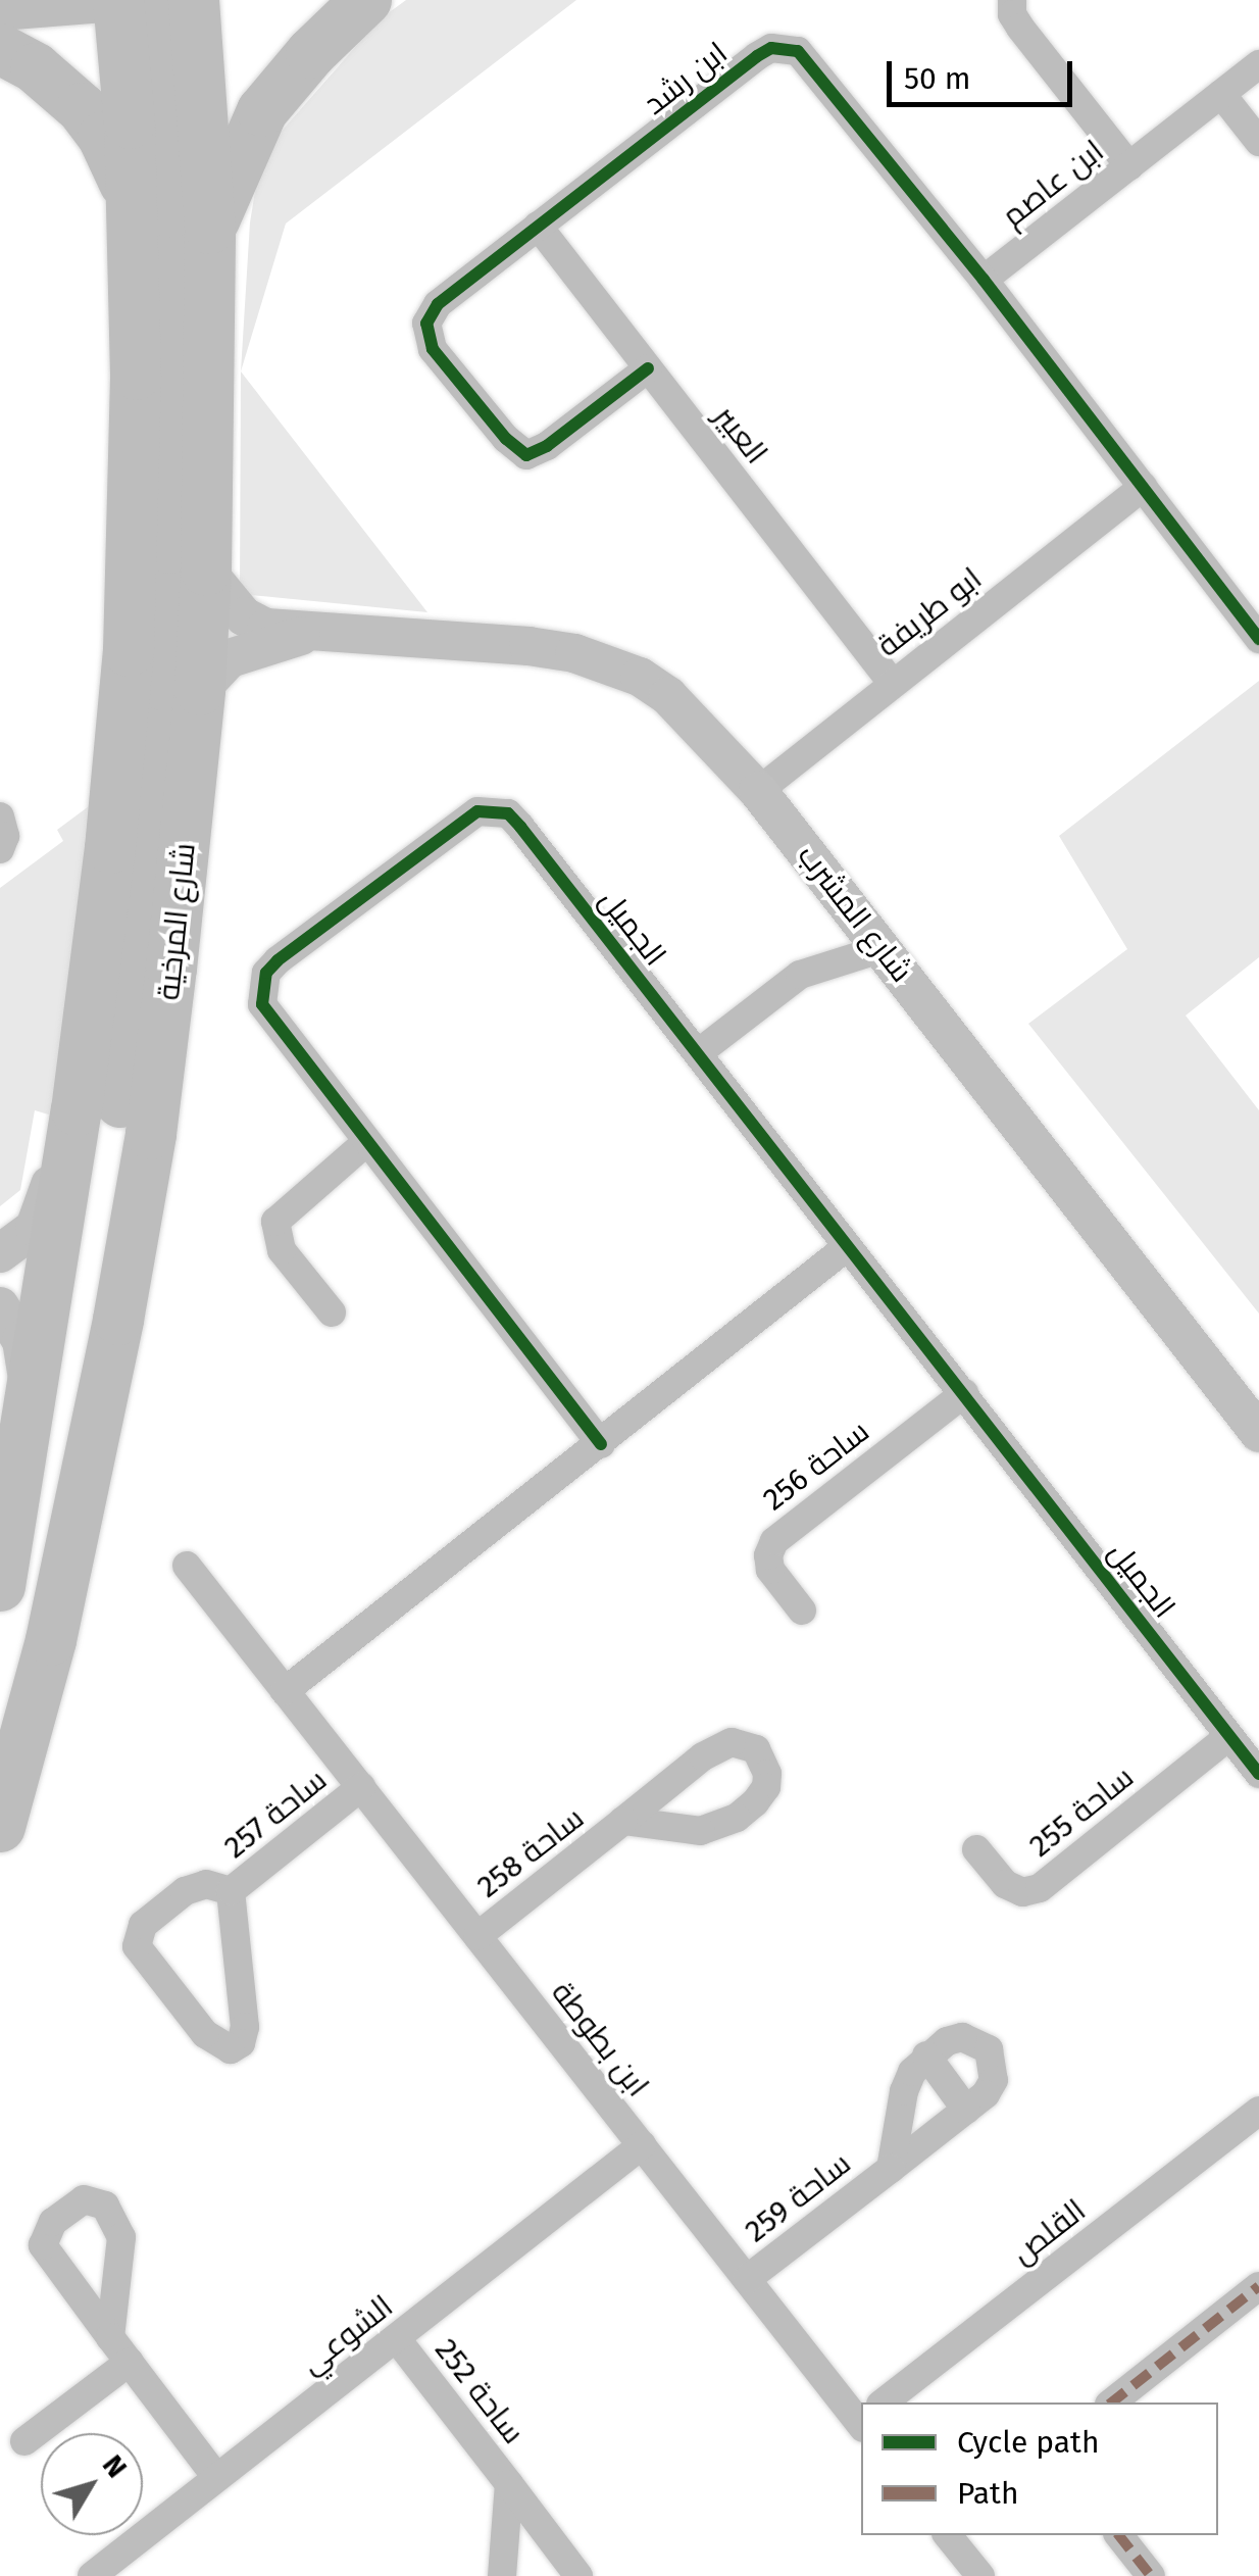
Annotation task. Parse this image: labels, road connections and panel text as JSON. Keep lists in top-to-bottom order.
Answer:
{
  "streets": {
    "highway": ["شارع المرخية"],
    "street": [
      "ابن رشد",
      "ابن عاصم",
      "العبير",
      "ابو طريفة",
      "شارع المشرب",
      "الجميل",
      "ساحة 256",
      "ساحة 255",
      "ساحة 257",
      "ساحة 258",
      "ابن بطوطة",
      "ساحة 259",
      "القلص",
      "الشوعي",
      "ساحة 252"
    ]
  },
  "crossings": [
    ["ابن رشد", "ابن عاصم"],
    ["ابن رشد", "العبير"],
    ["ابن رشد", "ابو طريفة"],
    ["العبير", "ابو طريفة"],
    ["ابو طريفة", "شارع المشرب"],
    ["شارع المشرب", "شارع المرخية"],
    ["الجميل", "ساحة 256"],
    ["الجميل", "ساحة 255"],
    ["ساحة 257", "ابن بطوطة"],
    ["ساحة 258", "ابن بطوطة"],
    ["ابن بطوطة", "ساحة 259"],
    ["ابن بطوطة", "الشوعي"],
    ["الشوعي", "ساحة 252"]
  ],
  "legend": ["Cycle path", "Path"],
  "scale_bar": "50 m",
  "north": "top right"
}
